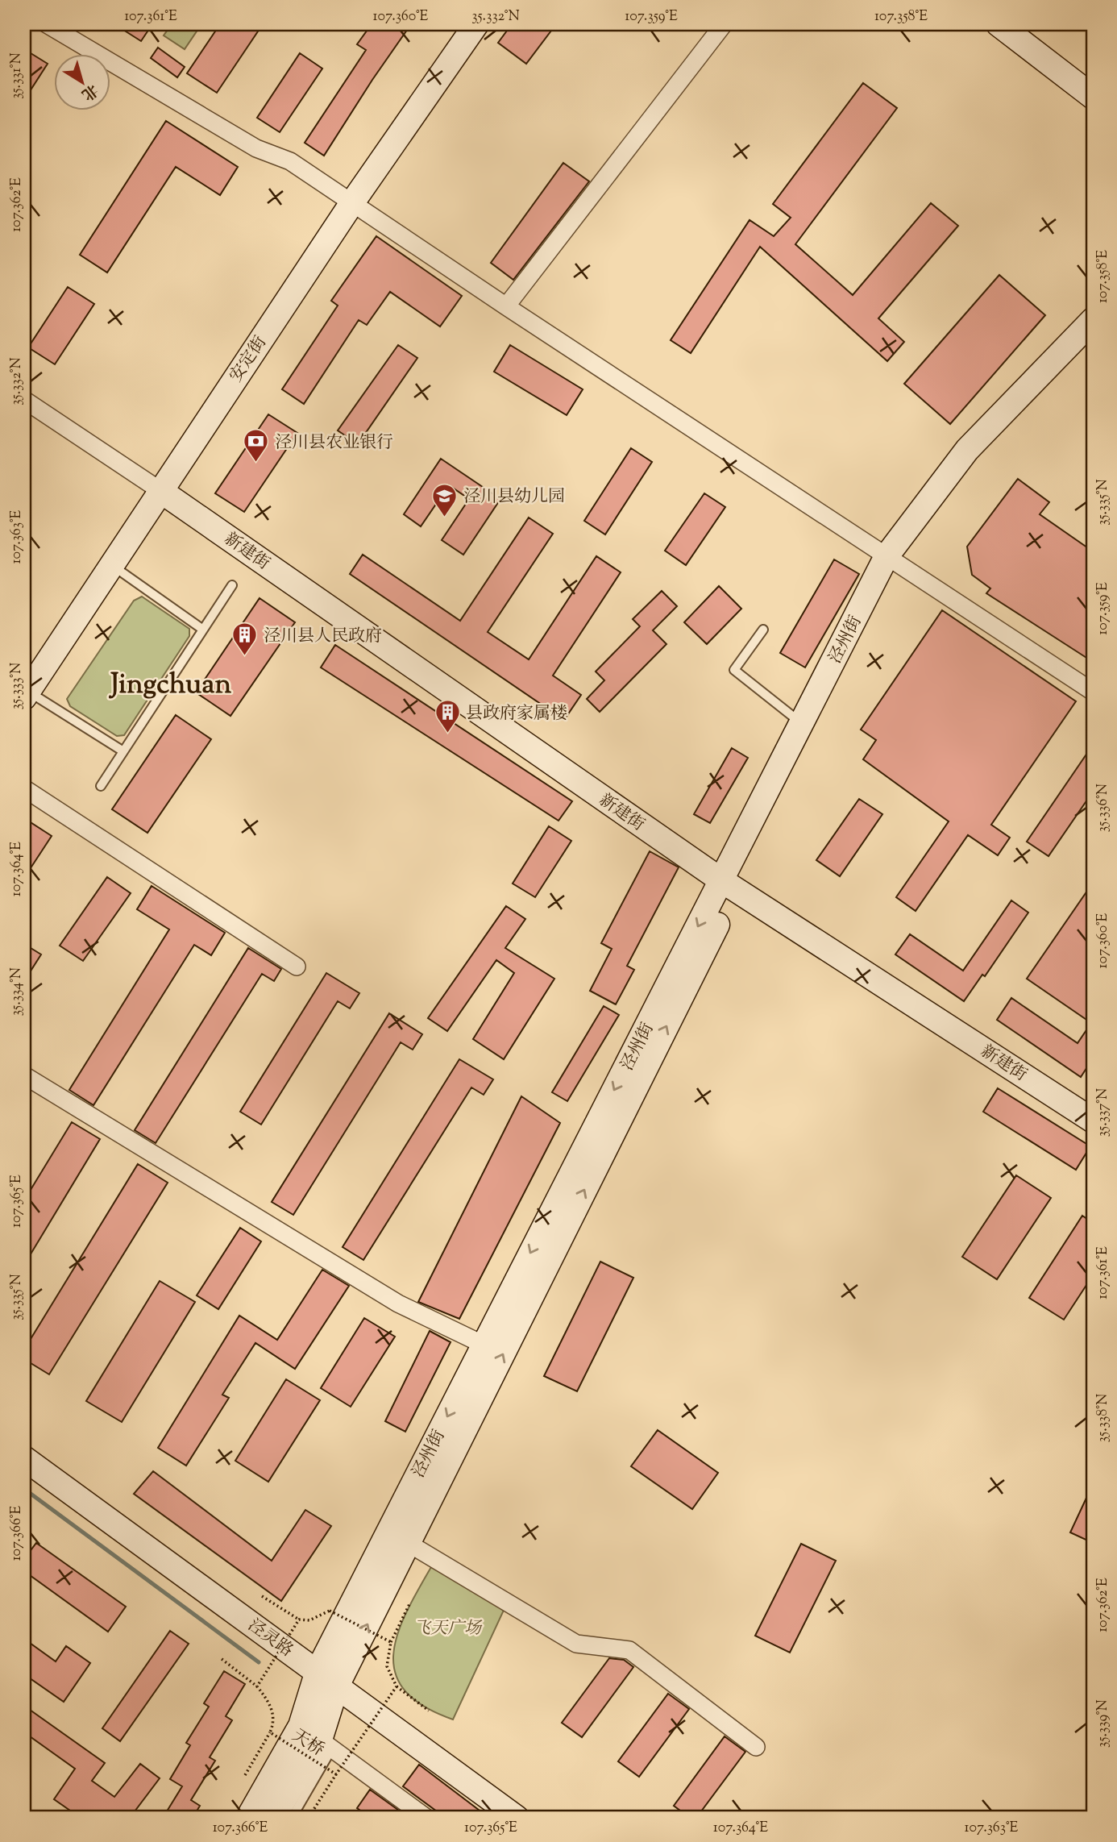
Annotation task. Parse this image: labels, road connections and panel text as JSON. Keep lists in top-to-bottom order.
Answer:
{
  "streets": {
    "main road": [
      "安定街",
      "新建街",
      "泾州街",
      "泾灵路"
    ],
    "path": ["天桥"]
  },
  "crossings": [
    ["安定街", "新建街"],
    ["新建街", "泾州街"],
    ["泾州街", "泾灵路"]
  ],
  "districts": ["Jingchuan"],
  "parks": ["飞天广场"],
  "places": {
    "bank": ["泾川县农业银行"],
    "school or university": ["泾川县幼儿园"],
    "building": ["泾川县人民政府", "县政府家属楼"]
  },
  "north": "bottom right",
  "coordinates": [
    "107.361°E",
    "107.360°E",
    "35.332°N",
    "107.359°E",
    "107.358°E",
    "35.331°N",
    "107.362°E",
    "35.335°N",
    "107.363°E",
    "35.333°N",
    "35.336°N",
    "107.364°E",
    "35.334°N",
    "35.337°N",
    "107.365°E",
    "35.338°N",
    "107.366°E",
    "35.339°N"
  ]
}
